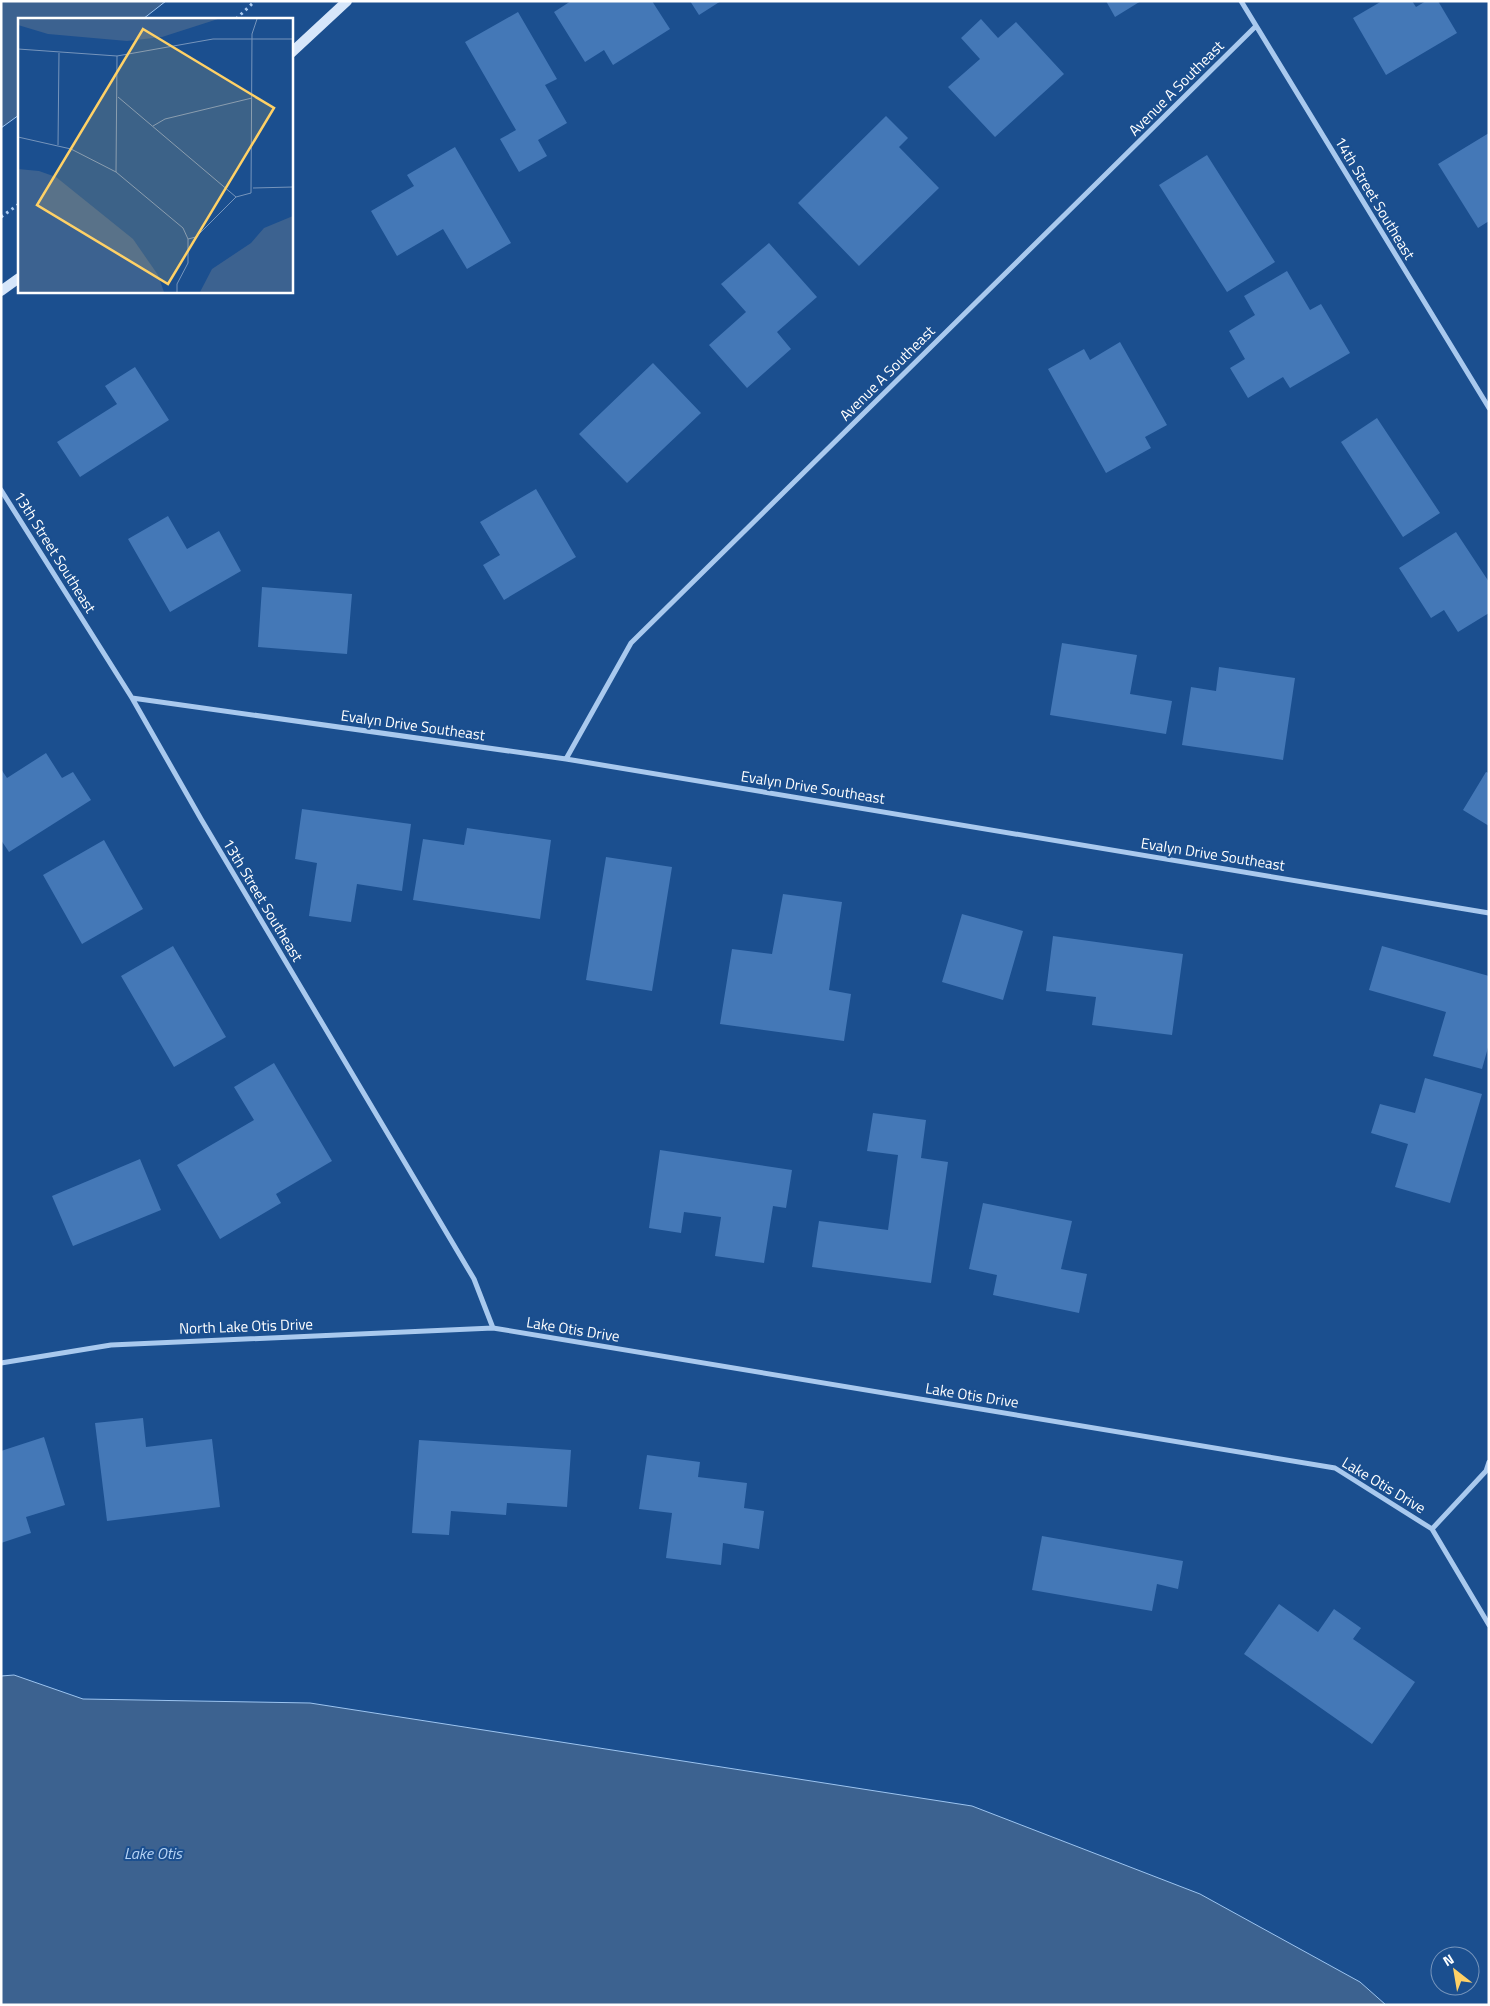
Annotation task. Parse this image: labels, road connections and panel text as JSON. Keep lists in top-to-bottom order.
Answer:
{
  "streets": {
    "street": [
      "Avenue A Southeast",
      "14th Street Southeast",
      "13th Street Southeast",
      "Evalyn Drive Southeast",
      "North Lake Otis Drive",
      "Lake Otis Drive"
    ]
  },
  "crossings": [
    ["Avenue A Southeast", "14th Street Southeast"],
    ["Avenue A Southeast", "Evalyn Drive Southeast"],
    ["13th Street Southeast", "Evalyn Drive Southeast"],
    ["13th Street Southeast", "North Lake Otis Drive"],
    ["13th Street Southeast", "Lake Otis Drive"],
    ["North Lake Otis Drive", "Lake Otis Drive"]
  ],
  "water": ["Lake Otis"],
  "north": "top left"
}
